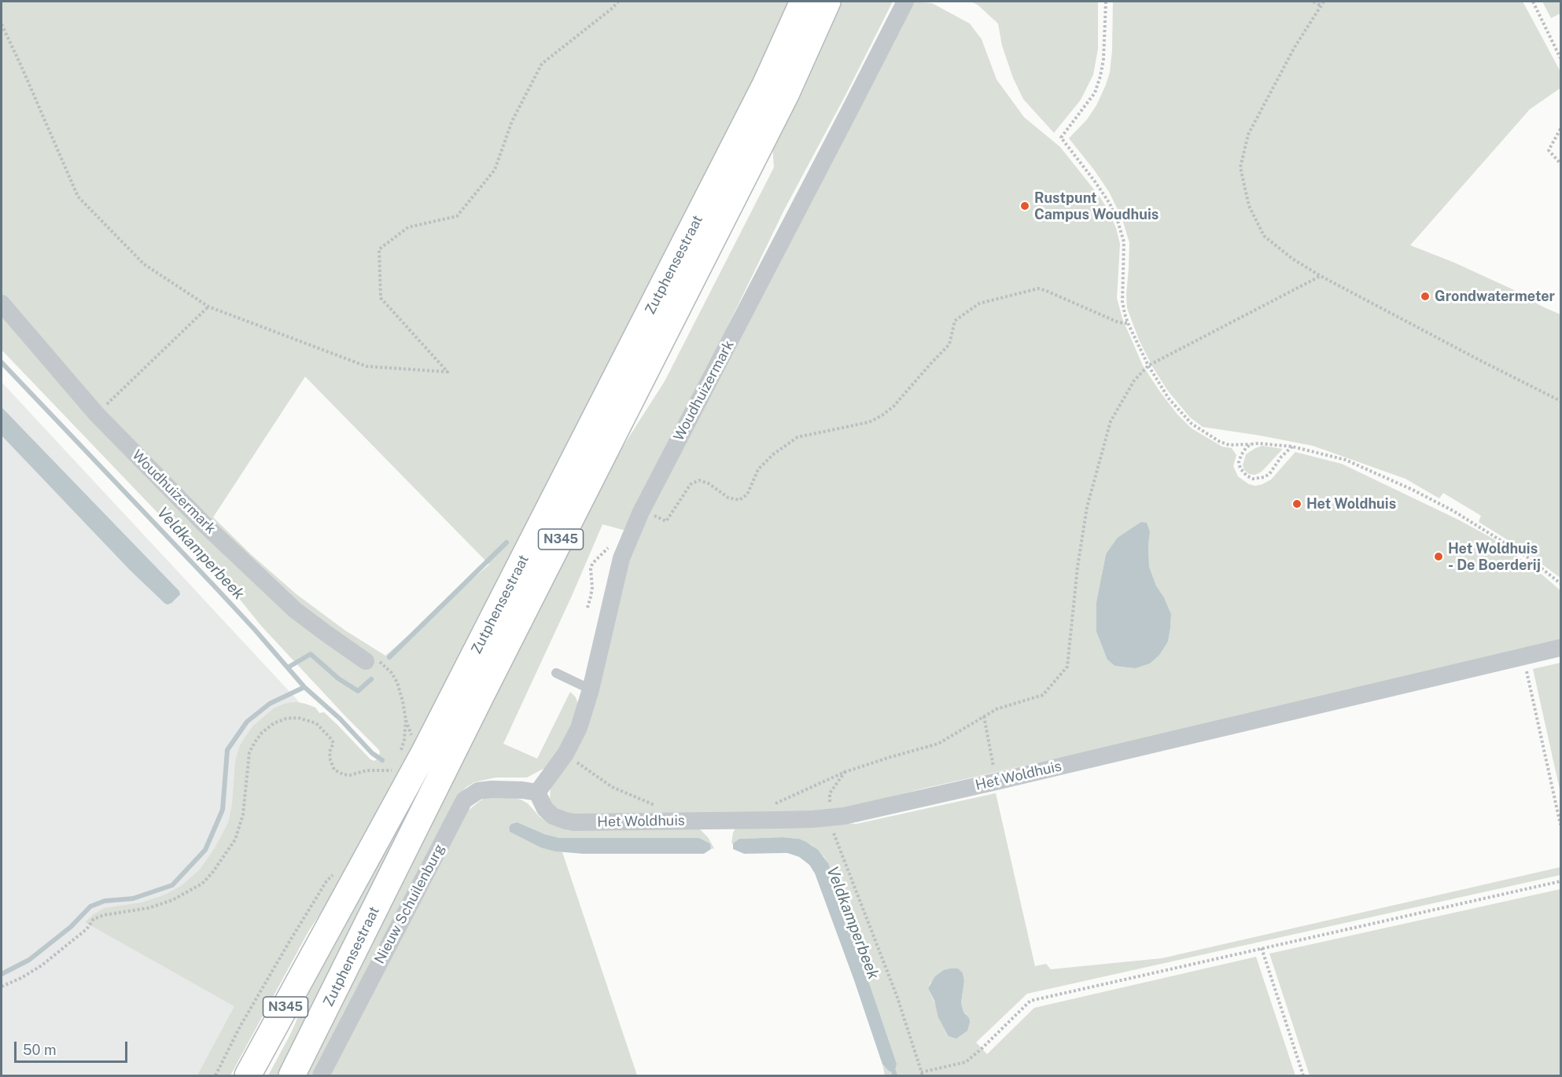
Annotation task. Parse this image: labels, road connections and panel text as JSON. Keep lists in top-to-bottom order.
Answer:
{
  "streets": {
    "main road": ["Zutphensestraat", "N345"],
    "street": ["Woudhuizermark", "Het Woldhuis", "Nieuw Schuilenburg"]
  },
  "crossings": [
    ["Woudhuizermark", "Het Woldhuis"],
    ["Woudhuizermark", "Nieuw Schuilenburg"],
    ["Het Woldhuis", "Nieuw Schuilenburg"]
  ],
  "water": ["Veldkamperbeek"],
  "places": [
    "Rustpunt Campus Woudhuis",
    "Grondwatermeter",
    "Het Woldhuis",
    "Het Woldhuis - De Boerderij"
  ],
  "scale_bar": "50 m"
}
